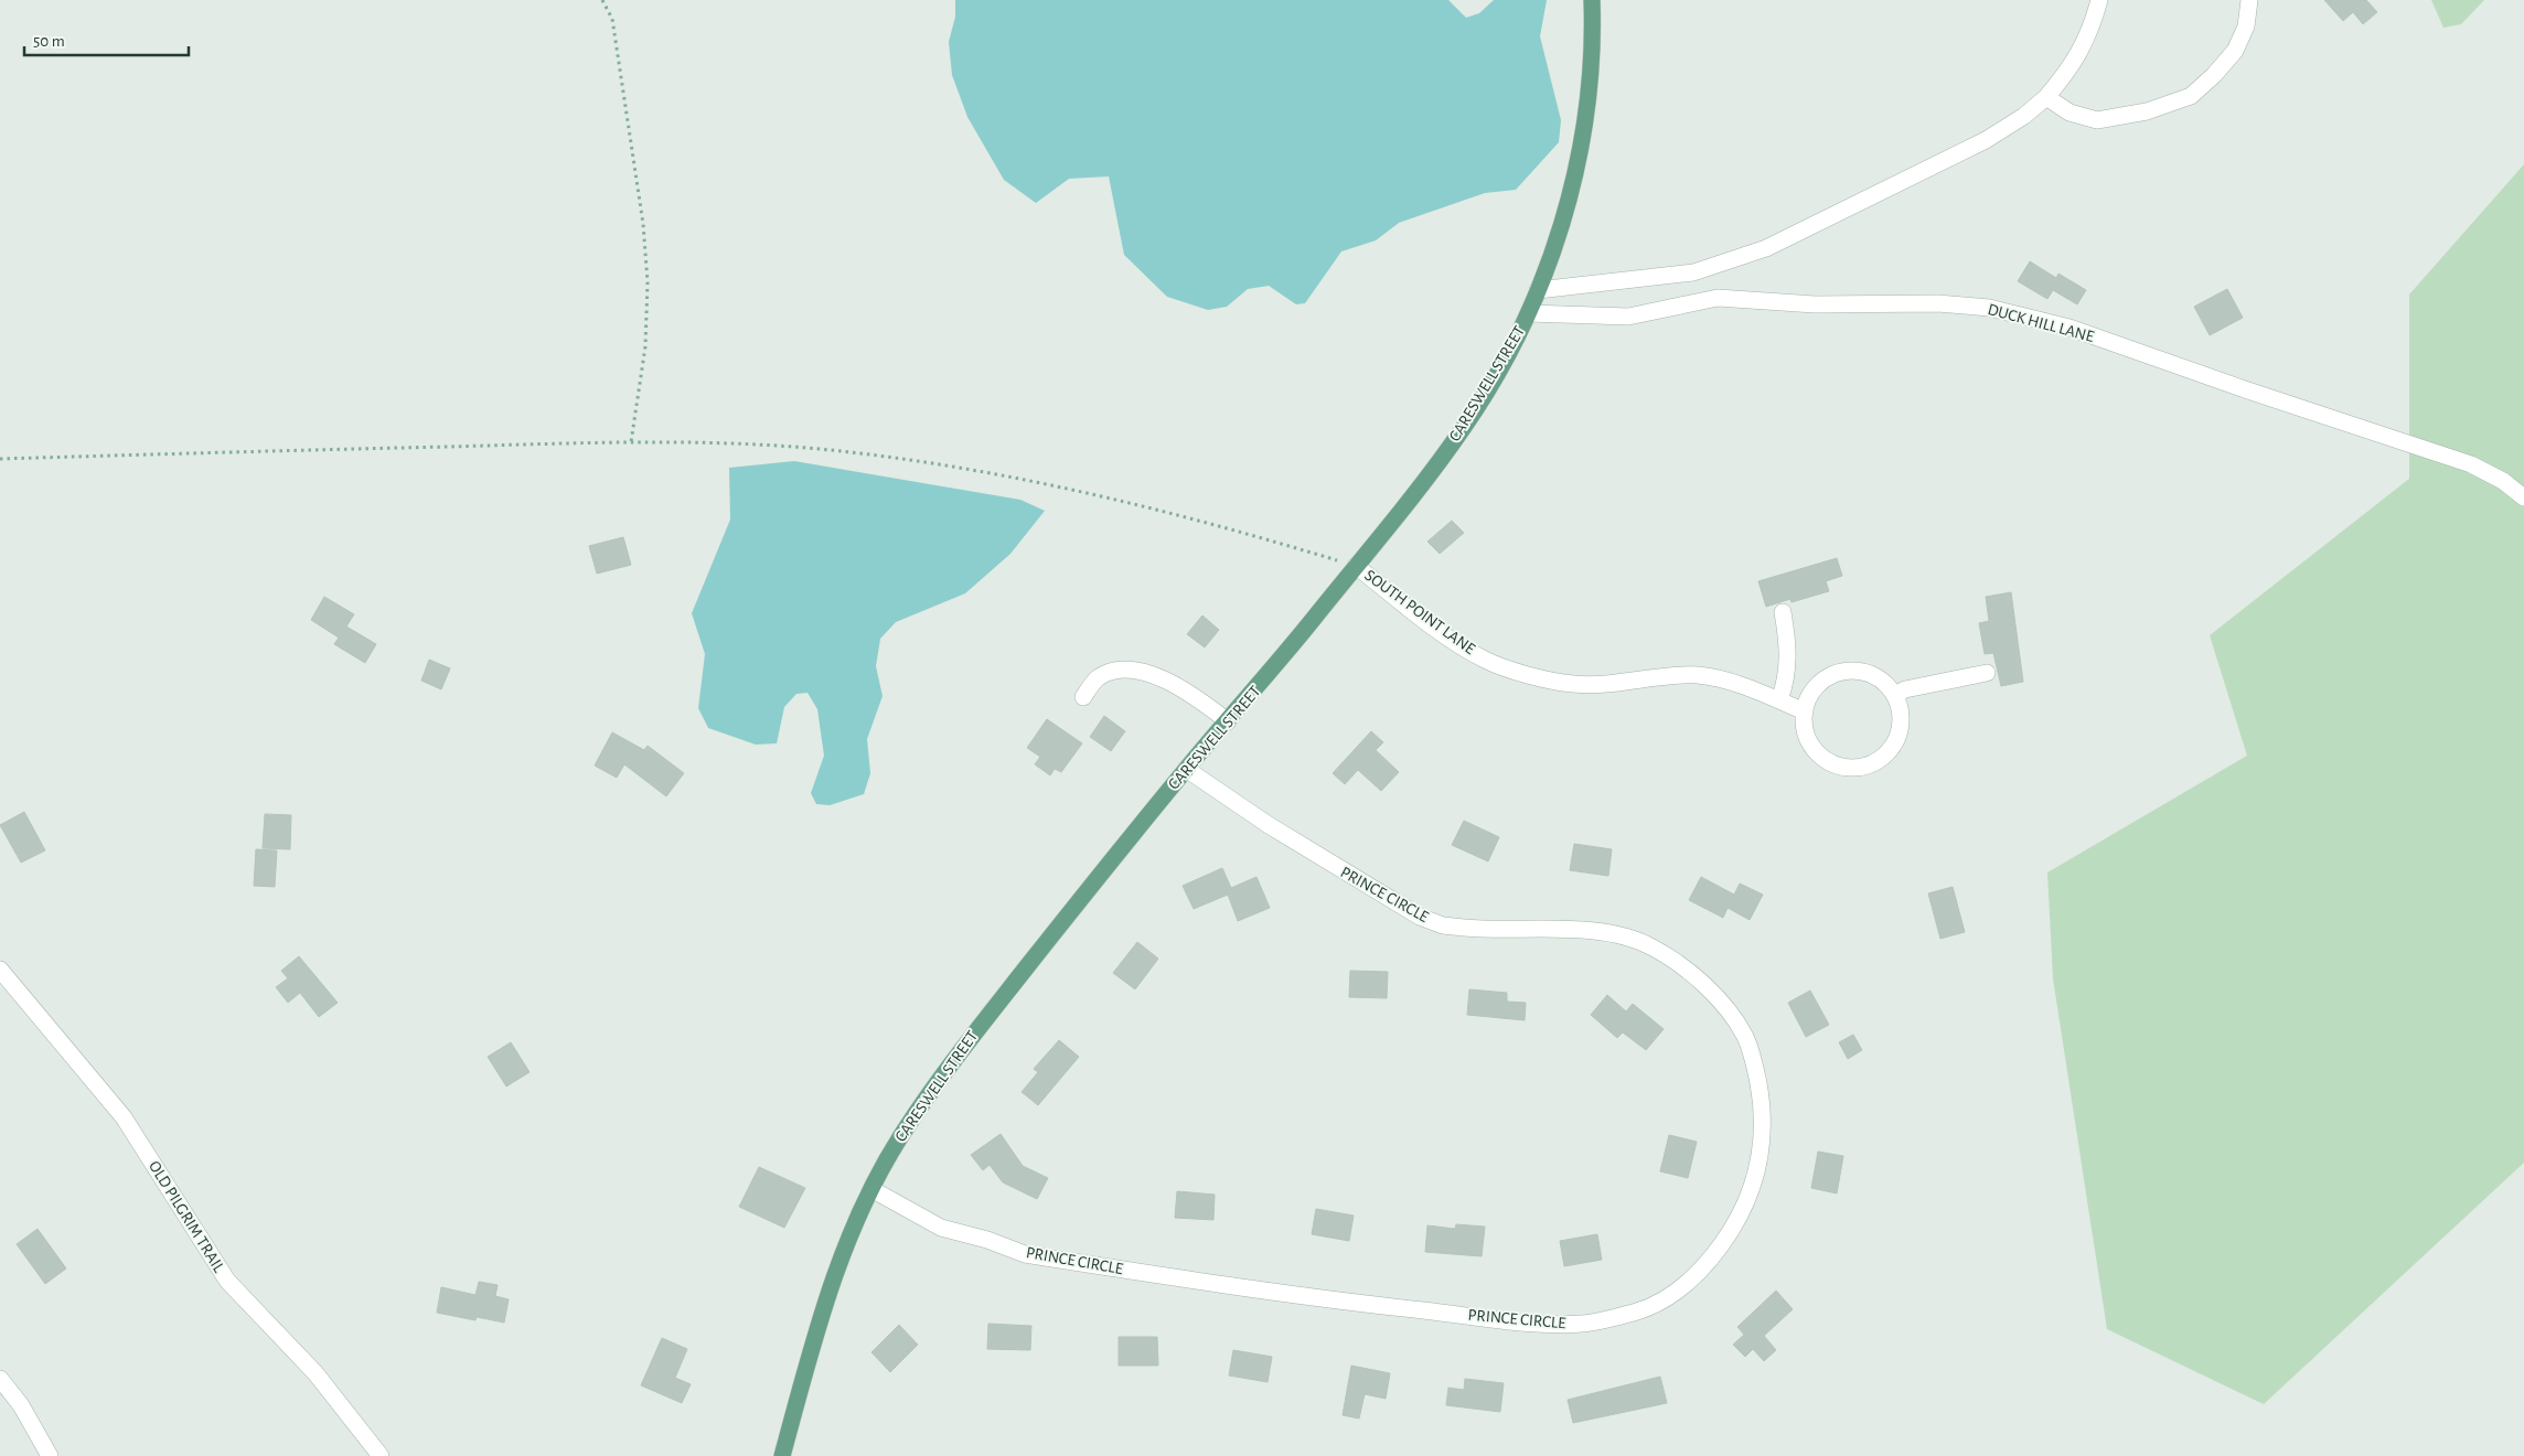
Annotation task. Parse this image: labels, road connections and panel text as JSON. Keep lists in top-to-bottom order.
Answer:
{
  "streets": {
    "main road": ["CARESWELL STREET"],
    "street": [
      "DUCK HILL LANE",
      "SOUTH POINT LANE",
      "PRINCE CIRCLE",
      "OLD PILGRIM TRAIL"
    ]
  },
  "crossings": [
    ["DUCK HILL LANE", "CARESWELL STREET"],
    ["CARESWELL STREET", "SOUTH POINT LANE"],
    ["CARESWELL STREET", "PRINCE CIRCLE"]
  ],
  "scale_bar": "50 m"
}
